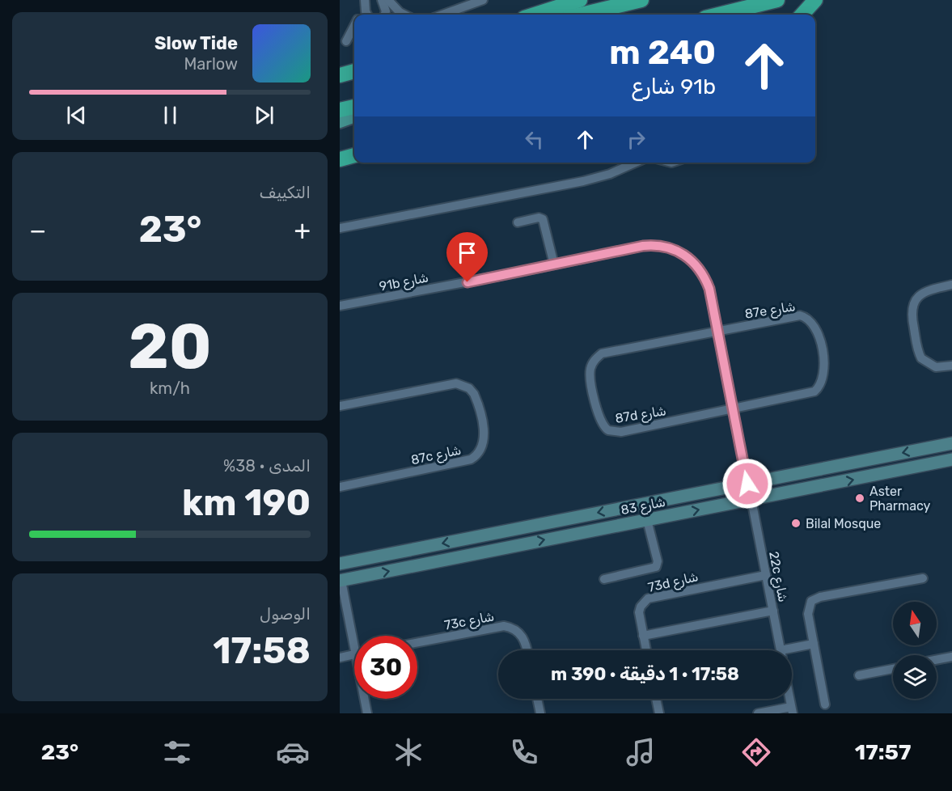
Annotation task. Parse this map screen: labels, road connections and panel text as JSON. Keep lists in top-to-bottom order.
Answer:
{
  "streets": {
    "street": [
      "91b شارع",
      "87e شارع",
      "87d شارع",
      "87c شارع",
      "شارع 83",
      "22c شارع",
      "73d شارع",
      "73c شارع"
    ]
  },
  "crossings": [
    ["91b شارع", "87e شارع"],
    ["91b شارع", "87d شارع"],
    ["87e شارع", "87d شارع"],
    ["شارع 83", "22c شارع"],
    ["22c شارع", "73d شارع"]
  ],
  "places": ["Aster Pharmacy", "Bilal Mosque"],
  "north": "top",
  "page": {
    "turn": ["240 m", "91b شارع"],
    "song": ["Slow Tide", "Marlow"],
    "tile": [
      "التكييف",
      ["20", "km/h"],
      ["المدى · 38%", "190 km"],
      ["الوصول", "17:58"]
    ],
    "heat": ["−", "23°", "+"],
    "limit": "30",
    "trip": "17:58 · 1 دقيقة · 390 m",
    "tabs": ["17:57", "23°"]
  }
}
